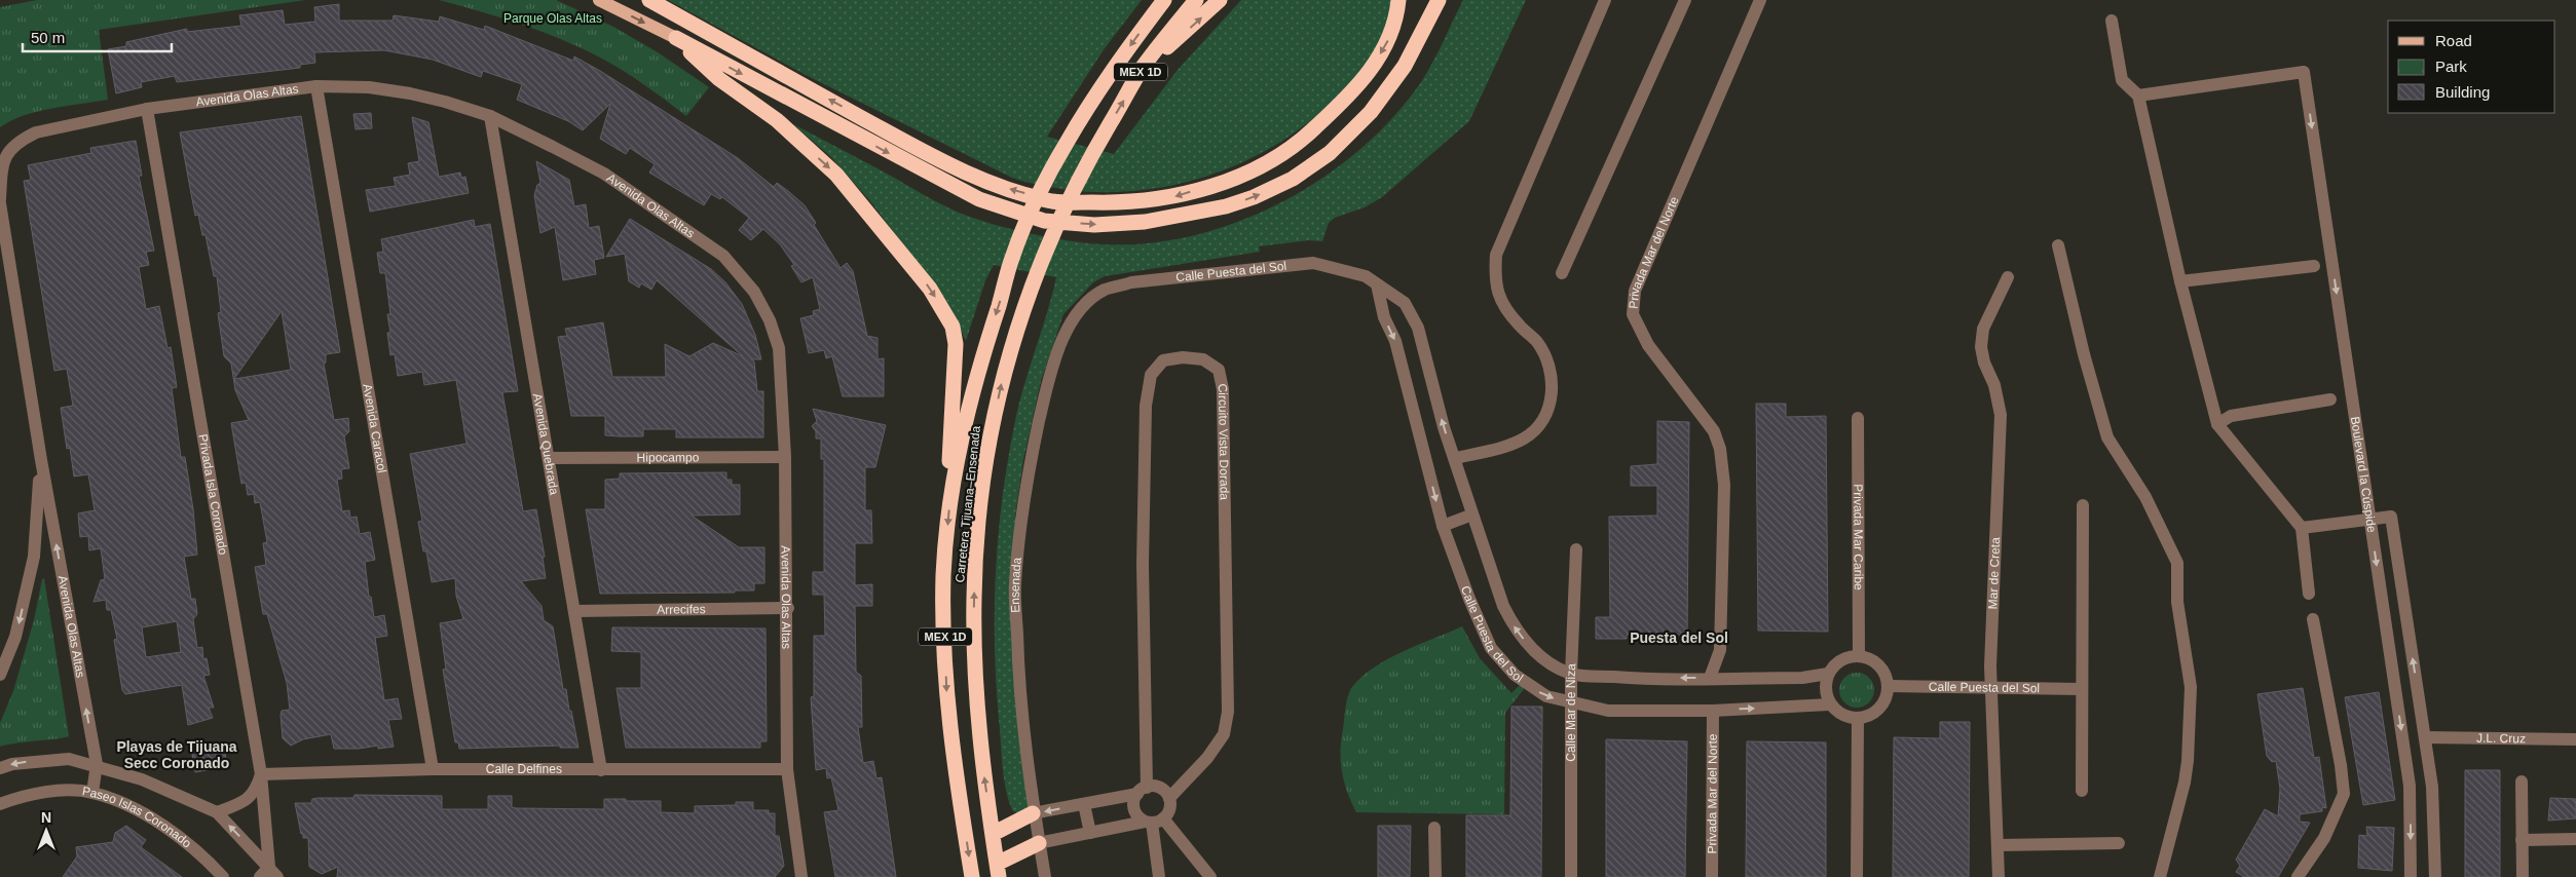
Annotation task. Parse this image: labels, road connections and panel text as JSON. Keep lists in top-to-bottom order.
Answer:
{
  "streets": {
    "highway": ["MEX 1D", "Carretera Tijuana–Ensenada"],
    "street": [
      "Avenida Olas Altas",
      "Privada Mar del Norte",
      "Calle Puesta del Sol",
      "Avenida Caracol",
      "Circuito Vista Dorada",
      "Avenida Quebrada",
      "Hipocampo",
      "Boulevard la Cúspide",
      "Privada Isla Coronado",
      "Privada Mar Caribe",
      "Mar de Creta",
      "Ensenada",
      "Arrecifes",
      "Calle Mar de Niza",
      "J.L. Cruz",
      "Calle Delfines",
      "Paseo Islas Coronado"
    ]
  },
  "crossings": [
    ["Avenida Olas Altas", "Avenida Caracol"],
    ["Avenida Olas Altas", "Avenida Quebrada"],
    ["Avenida Olas Altas", "Hipocampo"],
    ["Avenida Olas Altas", "Privada Isla Coronado"],
    ["Avenida Olas Altas", "Arrecifes"],
    ["Avenida Olas Altas", "Calle Delfines"],
    ["Avenida Olas Altas", "Paseo Islas Coronado"],
    ["Privada Mar del Norte", "Calle Puesta del Sol"],
    ["Calle Puesta del Sol", "Privada Mar Caribe"],
    ["Calle Puesta del Sol", "Mar de Creta"],
    ["Calle Puesta del Sol", "Ensenada"],
    ["Calle Puesta del Sol", "Calle Mar de Niza"],
    ["Avenida Caracol", "Calle Delfines"],
    ["Avenida Quebrada", "Hipocampo"],
    ["Avenida Quebrada", "Arrecifes"],
    ["Avenida Quebrada", "Calle Delfines"],
    ["Boulevard la Cúspide", "J.L. Cruz"],
    ["Privada Isla Coronado", "Calle Delfines"]
  ],
  "districts": ["Puesta del Sol", "Playas de Tijuana Secc Coronado"],
  "parks": ["Parque Olas Altas"],
  "legend": ["Road", "Park", "Building"],
  "scale_bar": "50 m",
  "north": "top"
}
